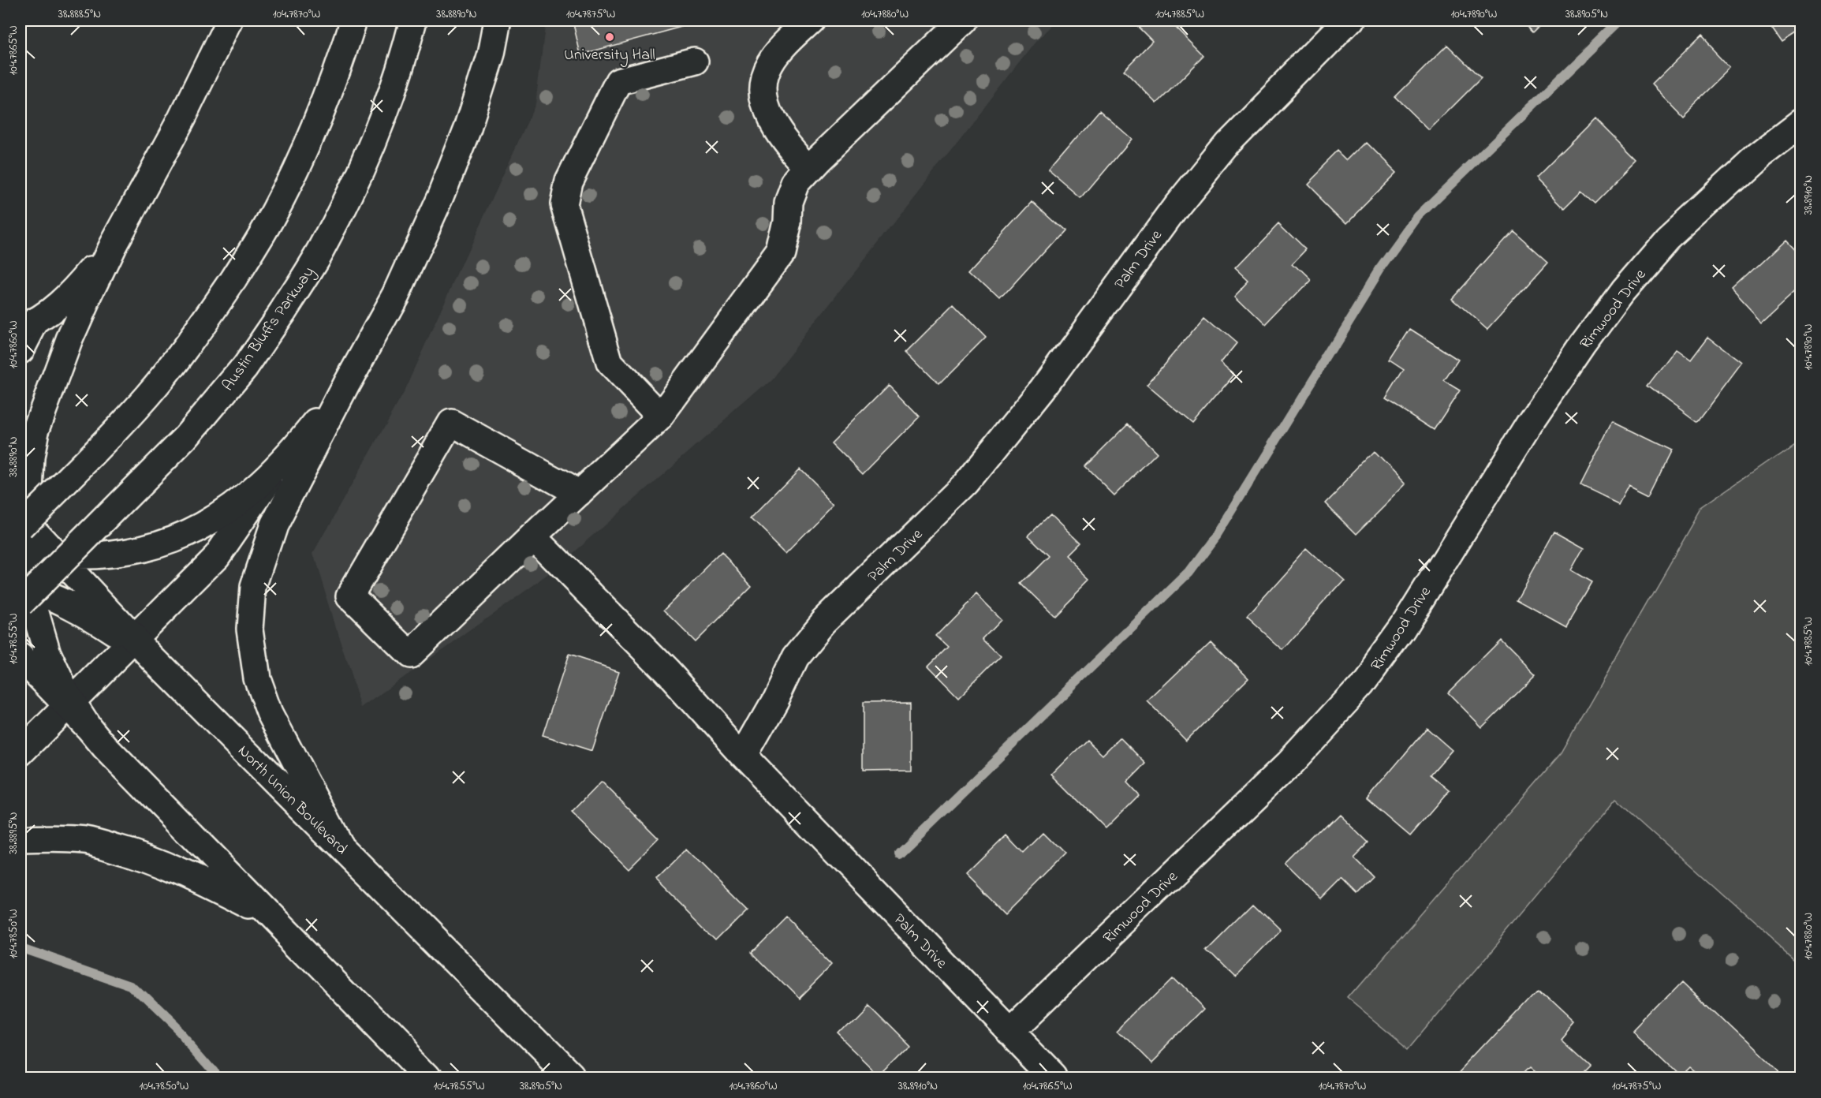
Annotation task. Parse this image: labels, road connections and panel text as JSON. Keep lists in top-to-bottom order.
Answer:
{
  "streets": {
    "main road": [
      "Palm Drive",
      "Rimwood Drive",
      "Austin Bluffs Parkway",
      "North Union Boulevard"
    ]
  },
  "crossings": [
    ["Palm Drive", "Rimwood Drive"]
  ],
  "places": ["University Hall"],
  "coordinates": [
    "38.8885°N",
    "104.7870°W",
    "38.8890°N",
    "104.7875°W",
    "104.7880°W",
    "104.7885°W",
    "104.7890°W",
    "38.8905°N",
    "104.7865°W",
    "38.8910°N",
    "104.7860°W",
    "104.7855°W",
    "38.8895°N",
    "104.7850°W"
  ]
}
